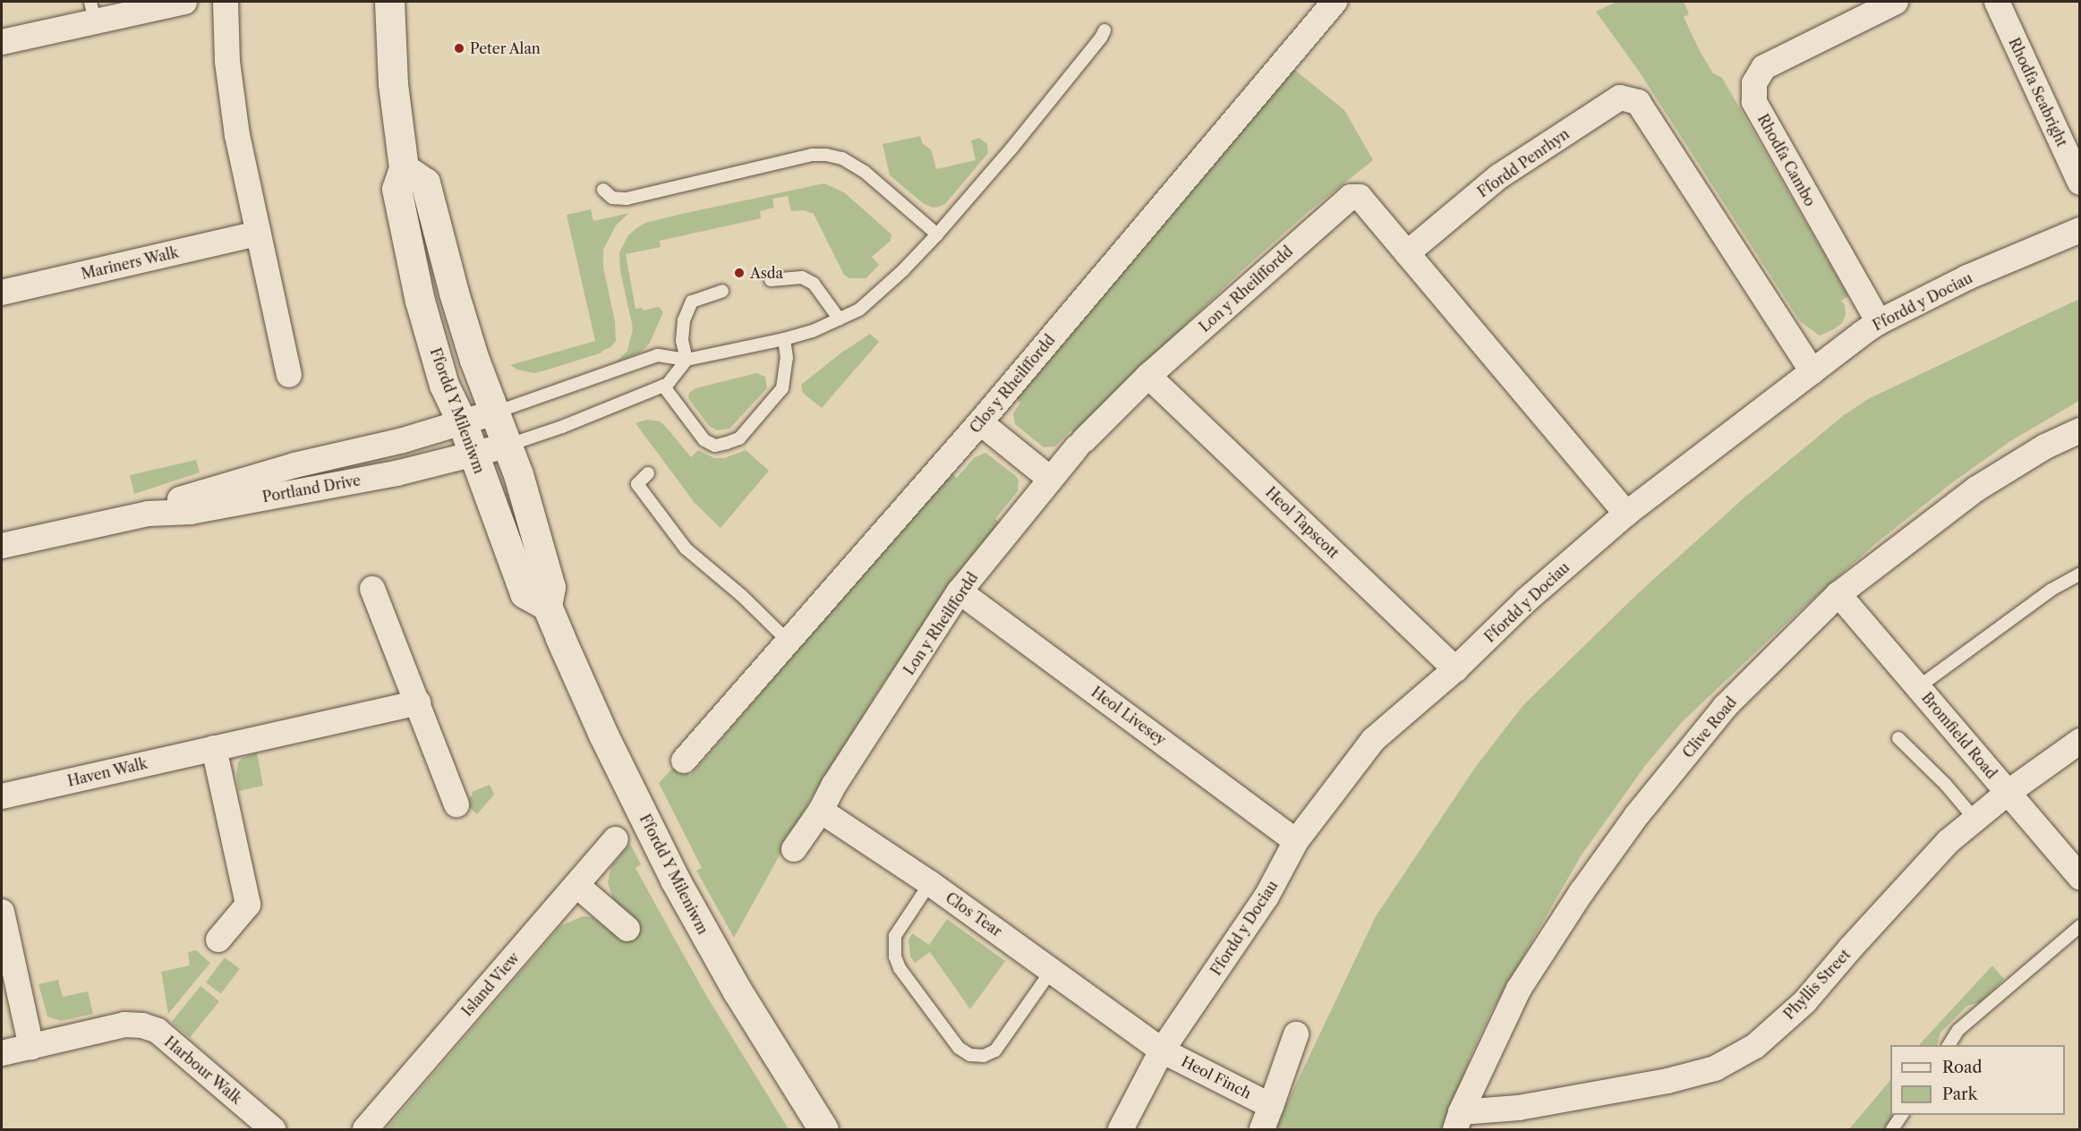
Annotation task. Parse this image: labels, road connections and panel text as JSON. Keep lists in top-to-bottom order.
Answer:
{
  "streets": {
    "street": [
      "Rhodfa Seabright",
      "Rhodfa Cambo",
      "Ffordd Penrhyn",
      "Mariners Walk",
      "Lon y Rheilffordd",
      "Ffordd y Dociau",
      "Clos y Rheilffordd",
      "Ffordd Y Mileniwm",
      "Portland Drive",
      "Heol Tapscott",
      "Heol Livesey",
      "Clive Road",
      "Bromfield Road",
      "Haven Walk",
      "Clos Tear",
      "Island View",
      "Phyllis Street",
      "Harbour Walk",
      "Heol Finch"
    ]
  },
  "crossings": [
    ["Rhodfa Cambo", "Ffordd y Dociau"],
    ["Ffordd Penrhyn", "Lon y Rheilffordd"],
    ["Ffordd Penrhyn", "Ffordd y Dociau"],
    ["Lon y Rheilffordd", "Heol Tapscott"],
    ["Lon y Rheilffordd", "Heol Livesey"],
    ["Lon y Rheilffordd", "Clos Tear"],
    ["Ffordd y Dociau", "Heol Tapscott"],
    ["Ffordd y Dociau", "Heol Livesey"],
    ["Ffordd y Dociau", "Clos Tear"],
    ["Ffordd y Dociau", "Heol Finch"],
    ["Ffordd Y Mileniwm", "Portland Drive"],
    ["Clive Road", "Bromfield Road"],
    ["Clive Road", "Phyllis Street"],
    ["Bromfield Road", "Phyllis Street"],
    ["Clos Tear", "Heol Finch"]
  ],
  "places": ["Peter Alan", "Asda"],
  "legend": ["Road", "Park"]
}
